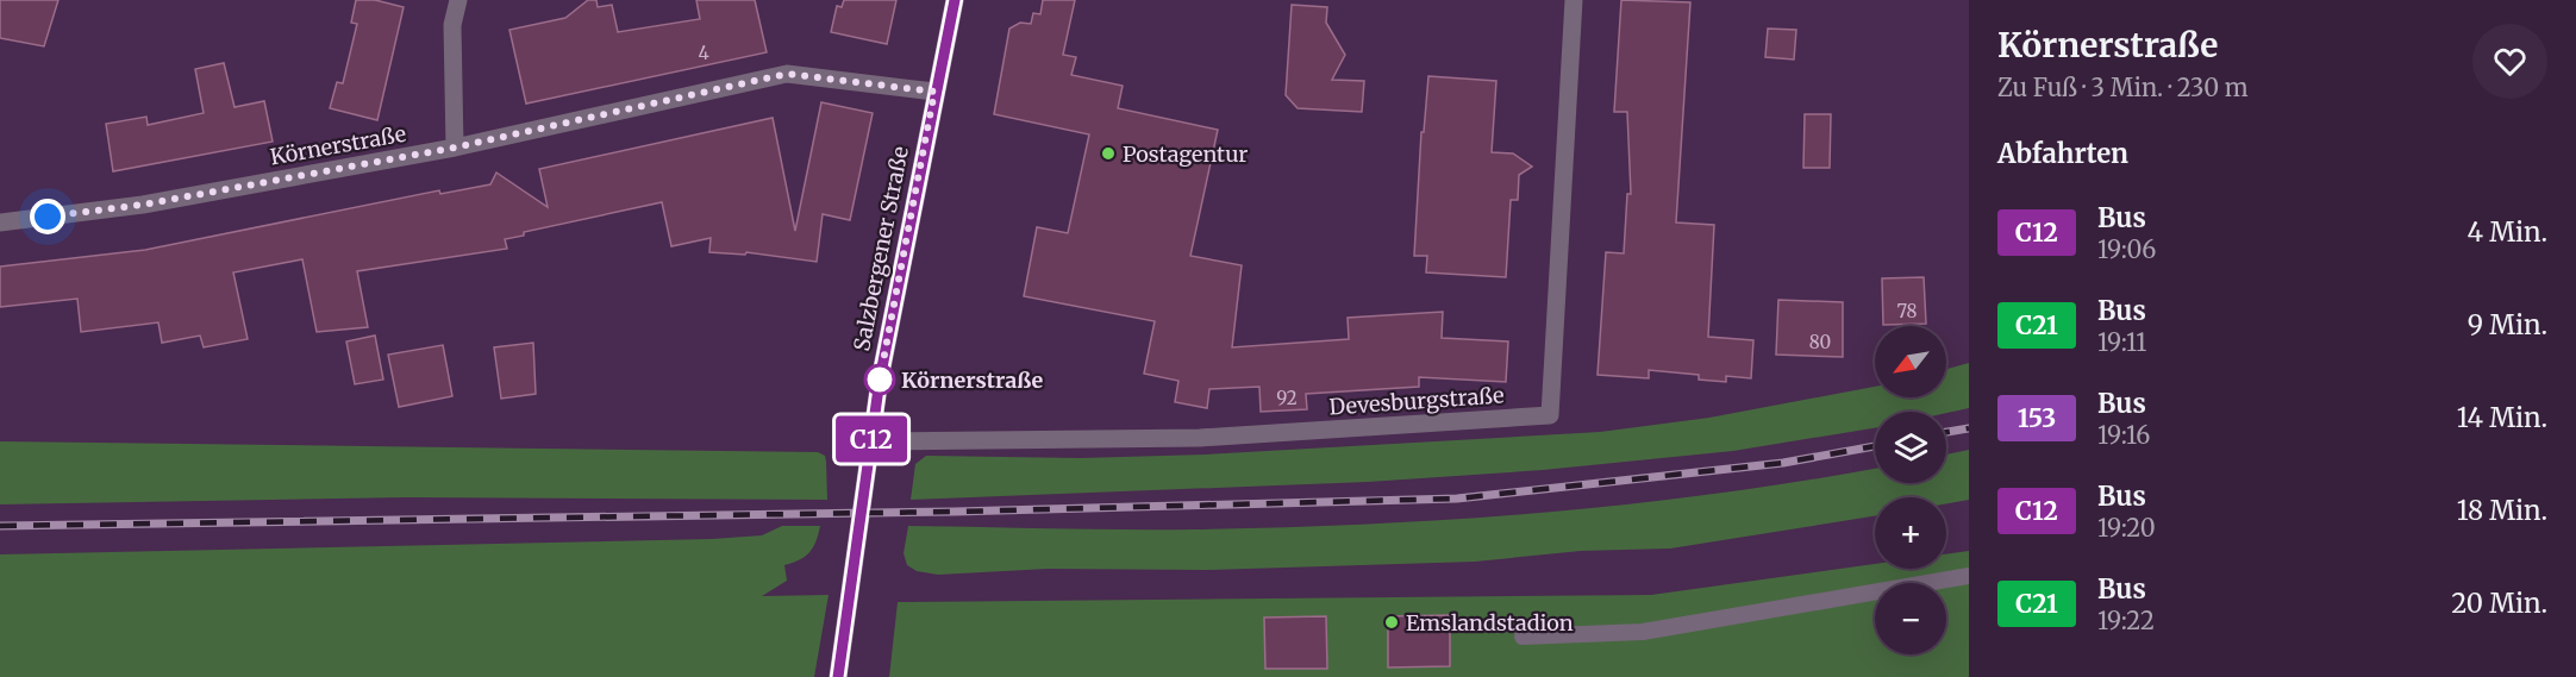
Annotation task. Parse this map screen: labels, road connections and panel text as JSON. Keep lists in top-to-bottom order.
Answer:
{
  "streets": {
    "main road": ["Salzbergener Straße"],
    "street": ["Körnerstraße", "Devesburgstraße"]
  },
  "crossings": [
    ["Körnerstraße", "Salzbergener Straße"],
    ["Salzbergener Straße", "Devesburgstraße"]
  ],
  "places": ["Postagentur", "Körnerstraße", "Emslandstadion"],
  "lines": ["bus line C12"],
  "house_numbers": [
    "4",
    "78",
    "80",
    "92"
  ],
  "north": "bottom left",
  "page": {
    "on_map": "C12",
    "heading": [
      ["Körnerstraße", "Zu Fuß · 3 Min. · 230 m"],
      "Abfahrten"
    ],
    "list": [
      {
        "mark": "C12",
        "name": "Bus",
        "note": "19:06",
        "value": "4 Min."
      },
      {
        "mark": "C21",
        "name": "Bus",
        "note": "19:11",
        "value": "9 Min."
      },
      {
        "mark": "153",
        "name": "Bus",
        "note": "19:16",
        "value": "14 Min."
      },
      {
        "mark": "C12",
        "name": "Bus",
        "note": "19:20",
        "value": "18 Min."
      },
      {
        "mark": "C21",
        "name": "Bus",
        "note": "19:22",
        "value": "20 Min."
      }
    ],
    "map_buttons": ["+", "−"]
  }
}
